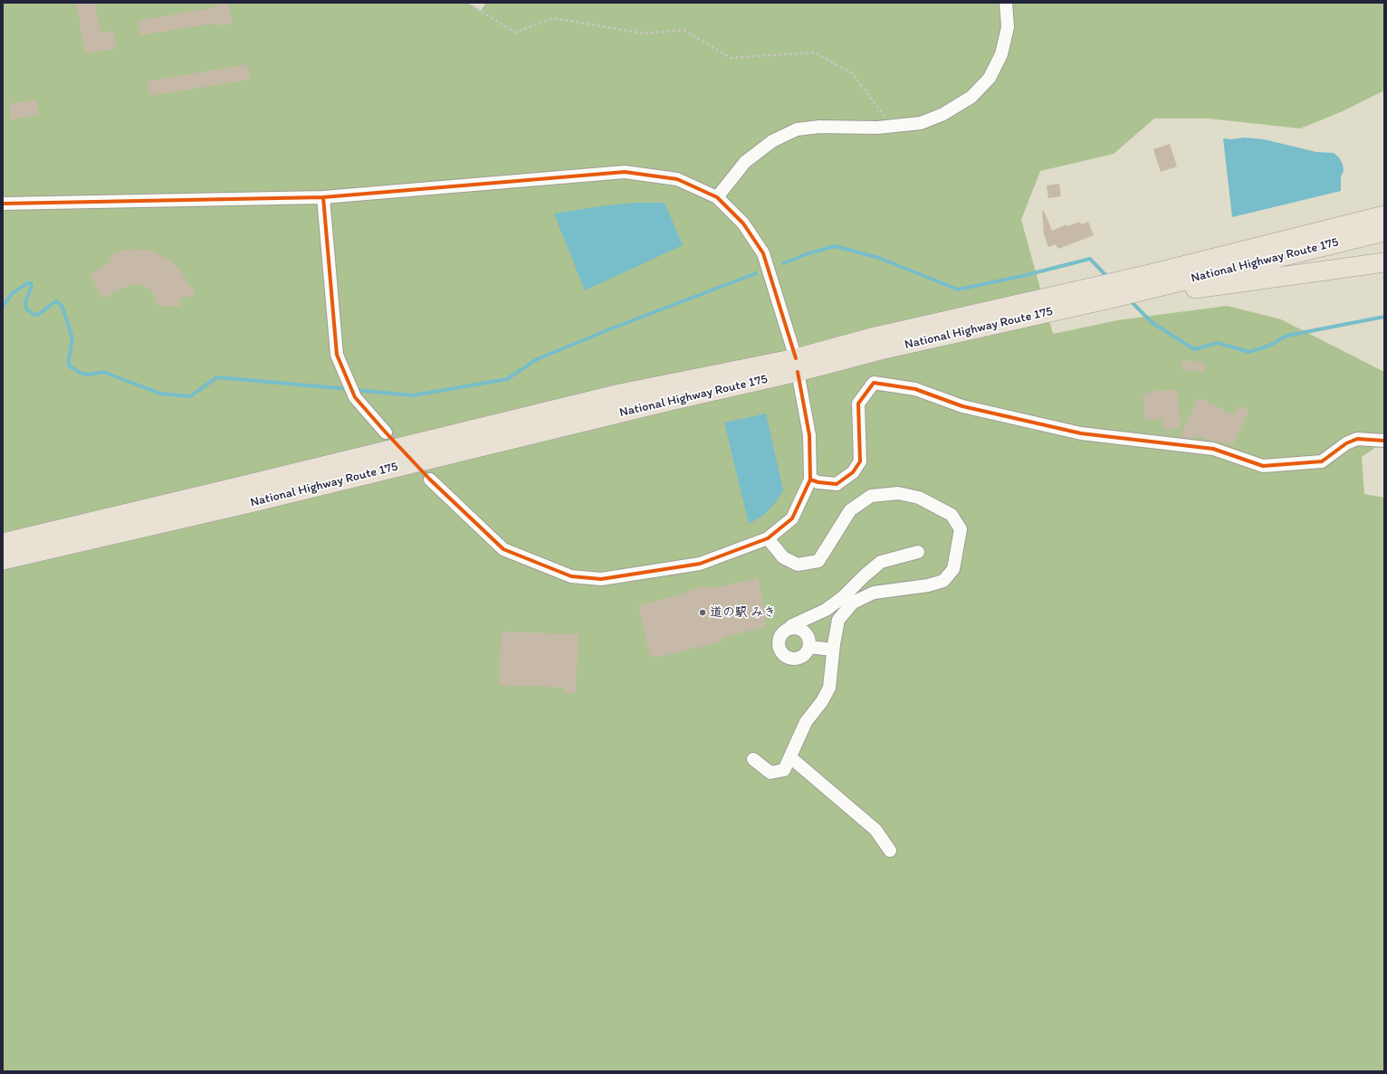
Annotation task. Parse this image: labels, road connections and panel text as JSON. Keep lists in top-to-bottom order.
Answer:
{
  "streets": {
    "highway": ["National Highway Route 175"]
  },
  "places": ["道の駅 みき"]
}
